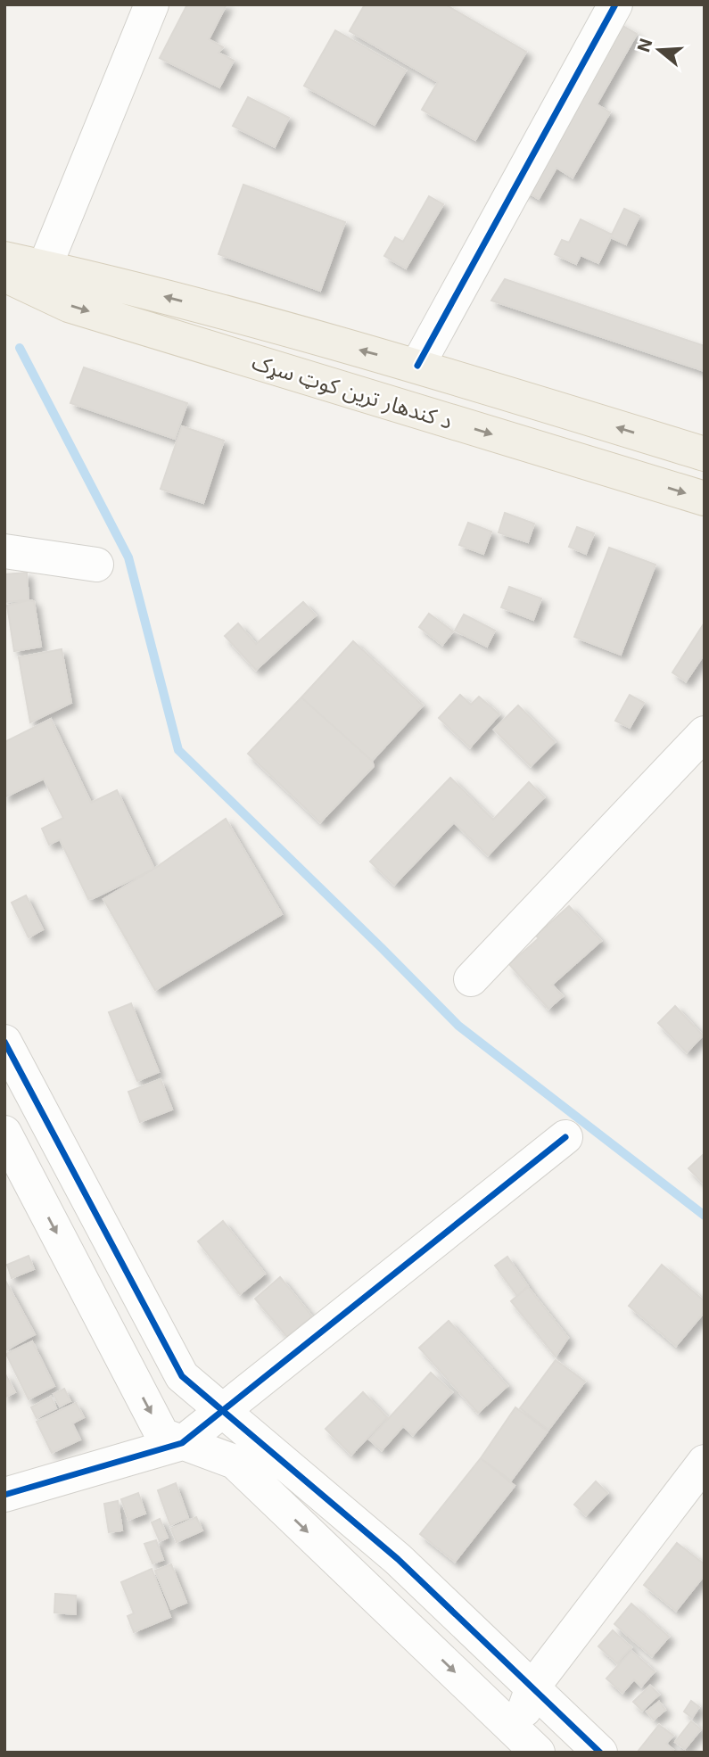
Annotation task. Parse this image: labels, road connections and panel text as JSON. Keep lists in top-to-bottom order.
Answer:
{
  "streets": {
    "main road": ["د کندهار ترين کوټ سړک"]
  },
  "north": "left"
}
